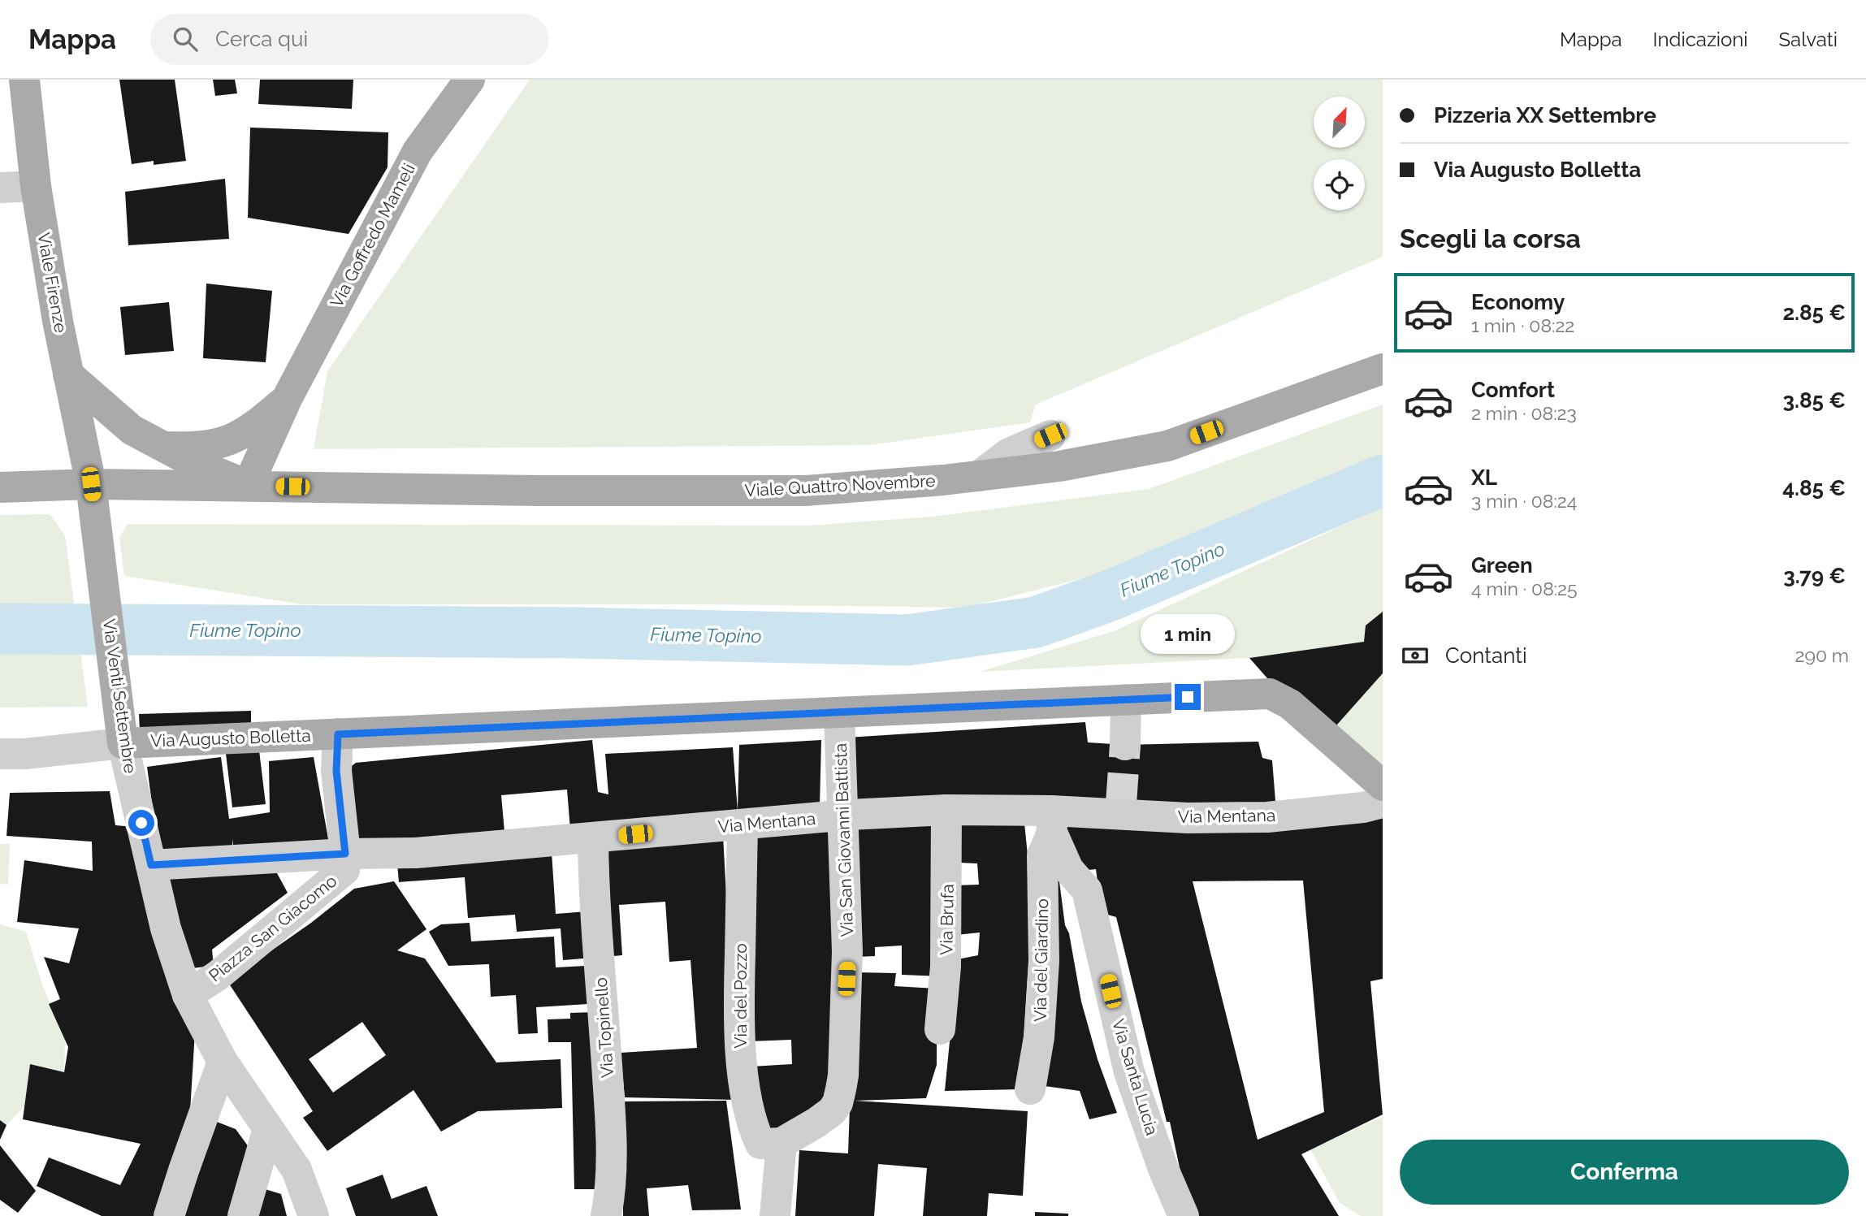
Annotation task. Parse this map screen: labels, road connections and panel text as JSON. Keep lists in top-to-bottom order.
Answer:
{
  "streets": {
    "main road": [
      "Via Goffredo Mameli",
      "Viale Firenze",
      "Viale Quattro Novembre",
      "Via Venti Settembre",
      "Via Augusto Bolletta"
    ],
    "street": [
      "Via Mentana",
      "Via San Giovanni Battista",
      "Via Brufa",
      "Piazza San Giacomo",
      "Via del Giardino",
      "Via del Pozzo",
      "Via Topinello",
      "Via Santa Lucia"
    ]
  },
  "crossings": [
    ["Via Goffredo Mameli", "Viale Quattro Novembre"],
    ["Viale Firenze", "Viale Quattro Novembre"],
    ["Viale Firenze", "Via Venti Settembre"],
    ["Viale Quattro Novembre", "Via Venti Settembre"],
    ["Via Venti Settembre", "Via Augusto Bolletta"],
    ["Via Venti Settembre", "Via Mentana"],
    ["Via Venti Settembre", "Piazza San Giacomo"],
    ["Via Augusto Bolletta", "Via San Giovanni Battista"],
    ["Via Mentana", "Via San Giovanni Battista"],
    ["Via Mentana", "Via Brufa"],
    ["Via Mentana", "Piazza San Giacomo"],
    ["Via Mentana", "Via del Giardino"],
    ["Via Mentana", "Via del Pozzo"],
    ["Via Mentana", "Via Topinello"],
    ["Via Mentana", "Via Santa Lucia"],
    ["Via San Giovanni Battista", "Via del Pozzo"],
    ["Via del Giardino", "Via Santa Lucia"]
  ],
  "water": ["Fiume Topino"],
  "north": "top right",
  "page": {
    "header": "Mappa",
    "search": "Cerca qui",
    "nav": ["Mappa", "Indicazioni", "Salvati"],
    "banner": ["Pizzeria XX Settembre", "Via Augusto Bolletta"],
    "heading": "Scegli la corsa",
    "list": [
      {
        "name": "Economy",
        "note": "1 min · 08:22",
        "value": "2.85 €"
      },
      {
        "name": "Comfort",
        "note": "2 min · 08:23",
        "value": "3.85 €"
      },
      {
        "name": "XL",
        "note": "3 min · 08:24",
        "value": "4.85 €"
      },
      {
        "name": "Green",
        "note": "4 min · 08:25",
        "value": "3.79 €"
      }
    ],
    "bubble": "1 min",
    "pay": ["Contanti", "290 m"],
    "buttons": "Conferma"
  }
}
